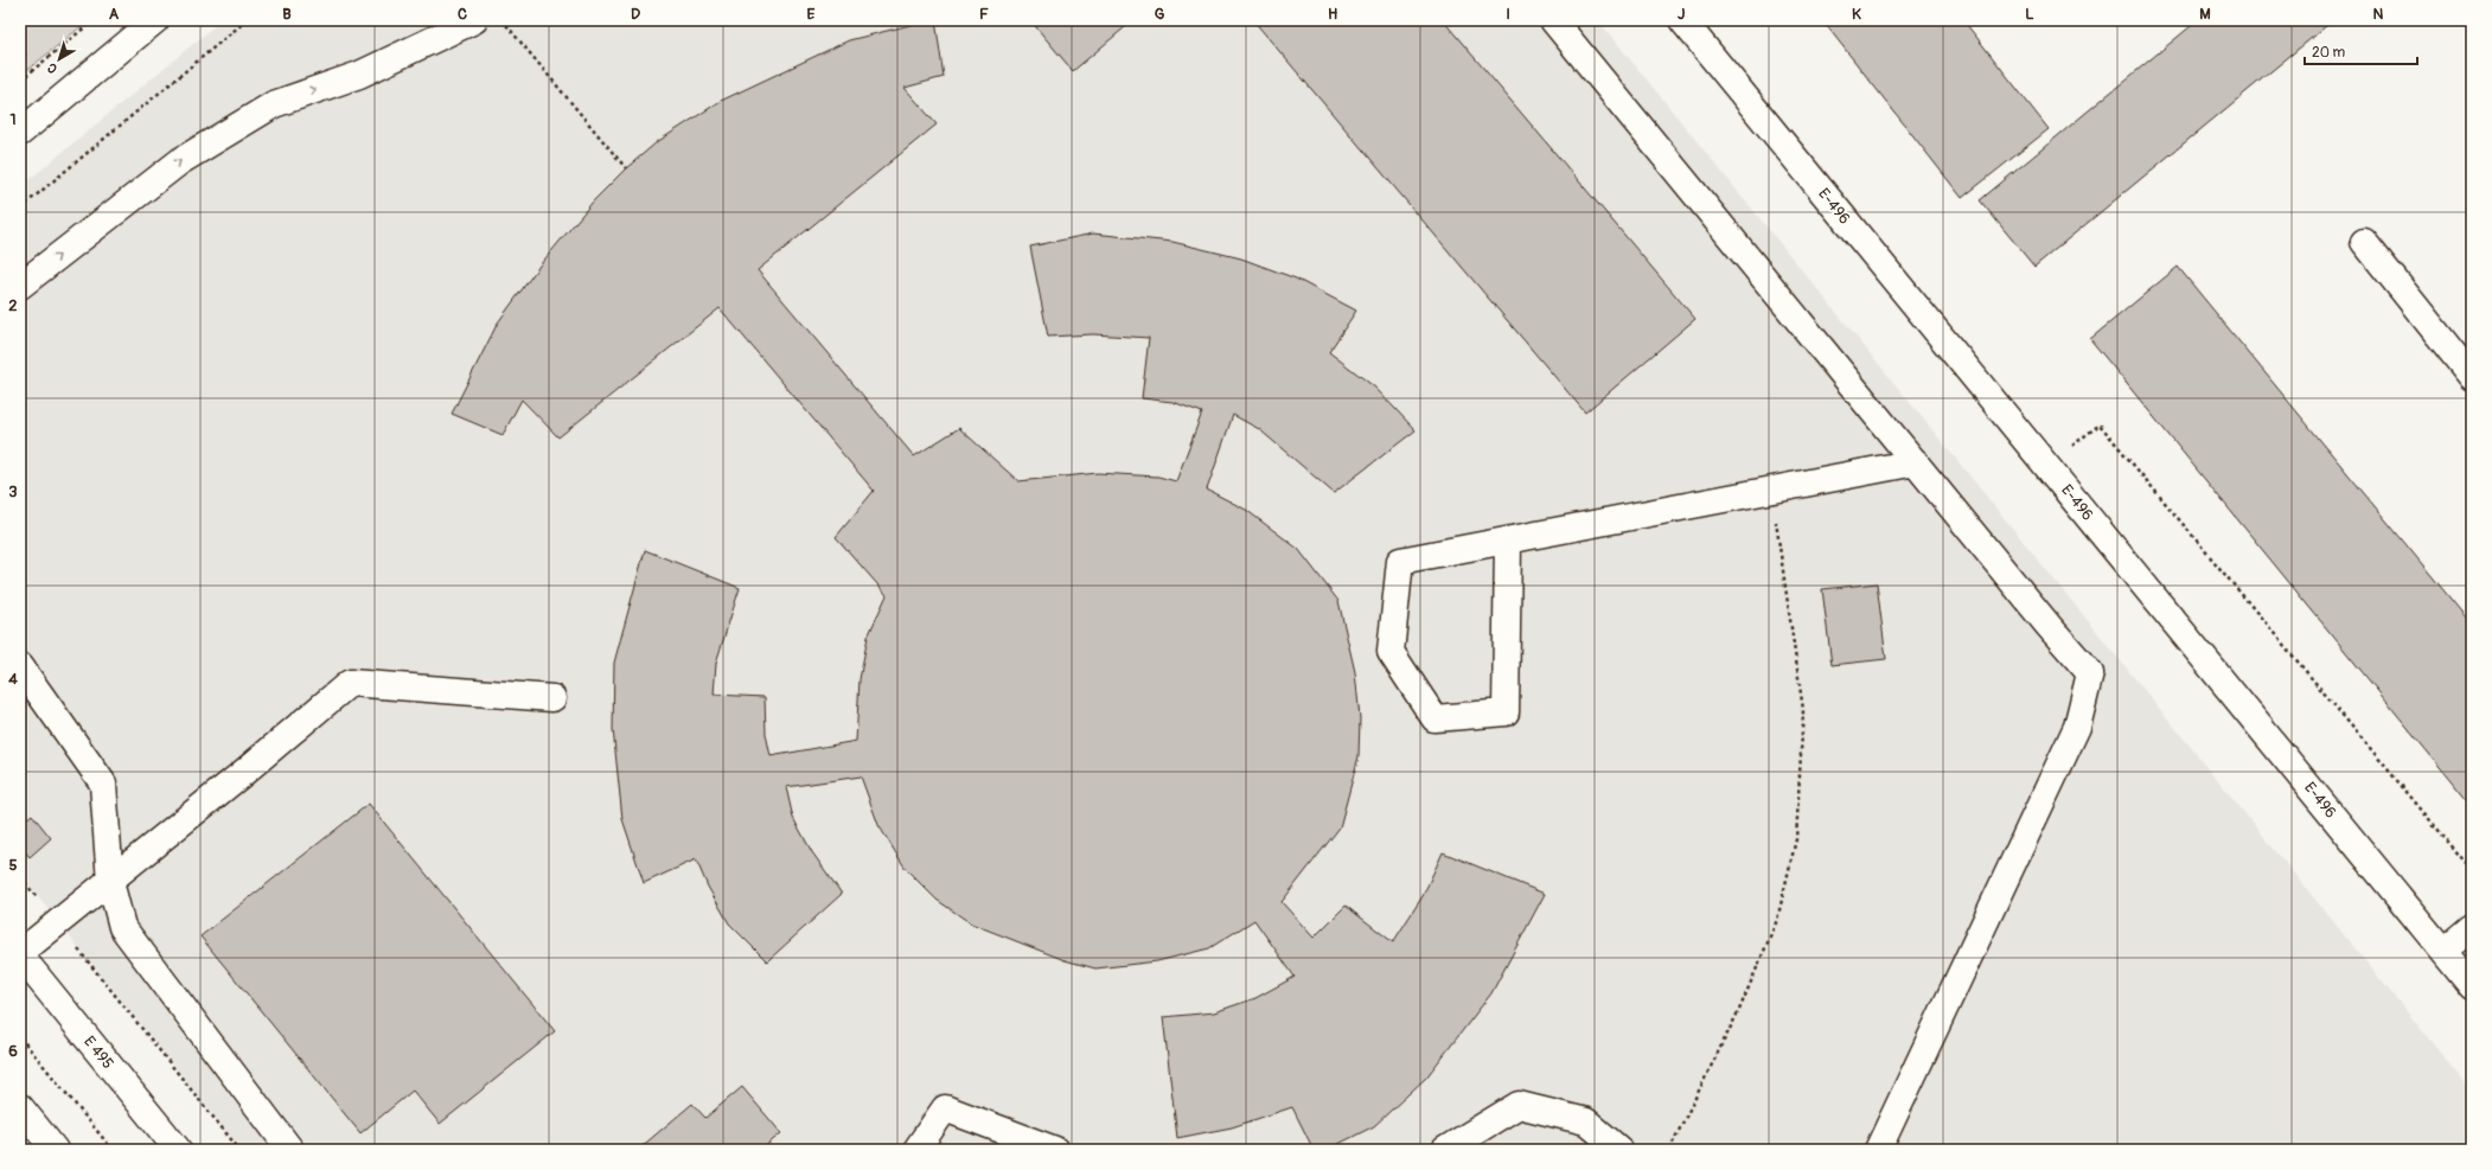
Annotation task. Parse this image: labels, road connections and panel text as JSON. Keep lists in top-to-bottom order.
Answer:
{
  "streets": {
    "street": ["E-496", "E 495"]
  },
  "scale_bar": "20 m",
  "north": "bottom left",
  "grid": {
    "columns": [
      "A",
      "B",
      "C",
      "D",
      "E",
      "F",
      "G",
      "H",
      "I",
      "J",
      "K",
      "L",
      "M",
      "N"
    ],
    "rows": [
      "1",
      "2",
      "3",
      "4",
      "5",
      "6"
    ]
  }
}
